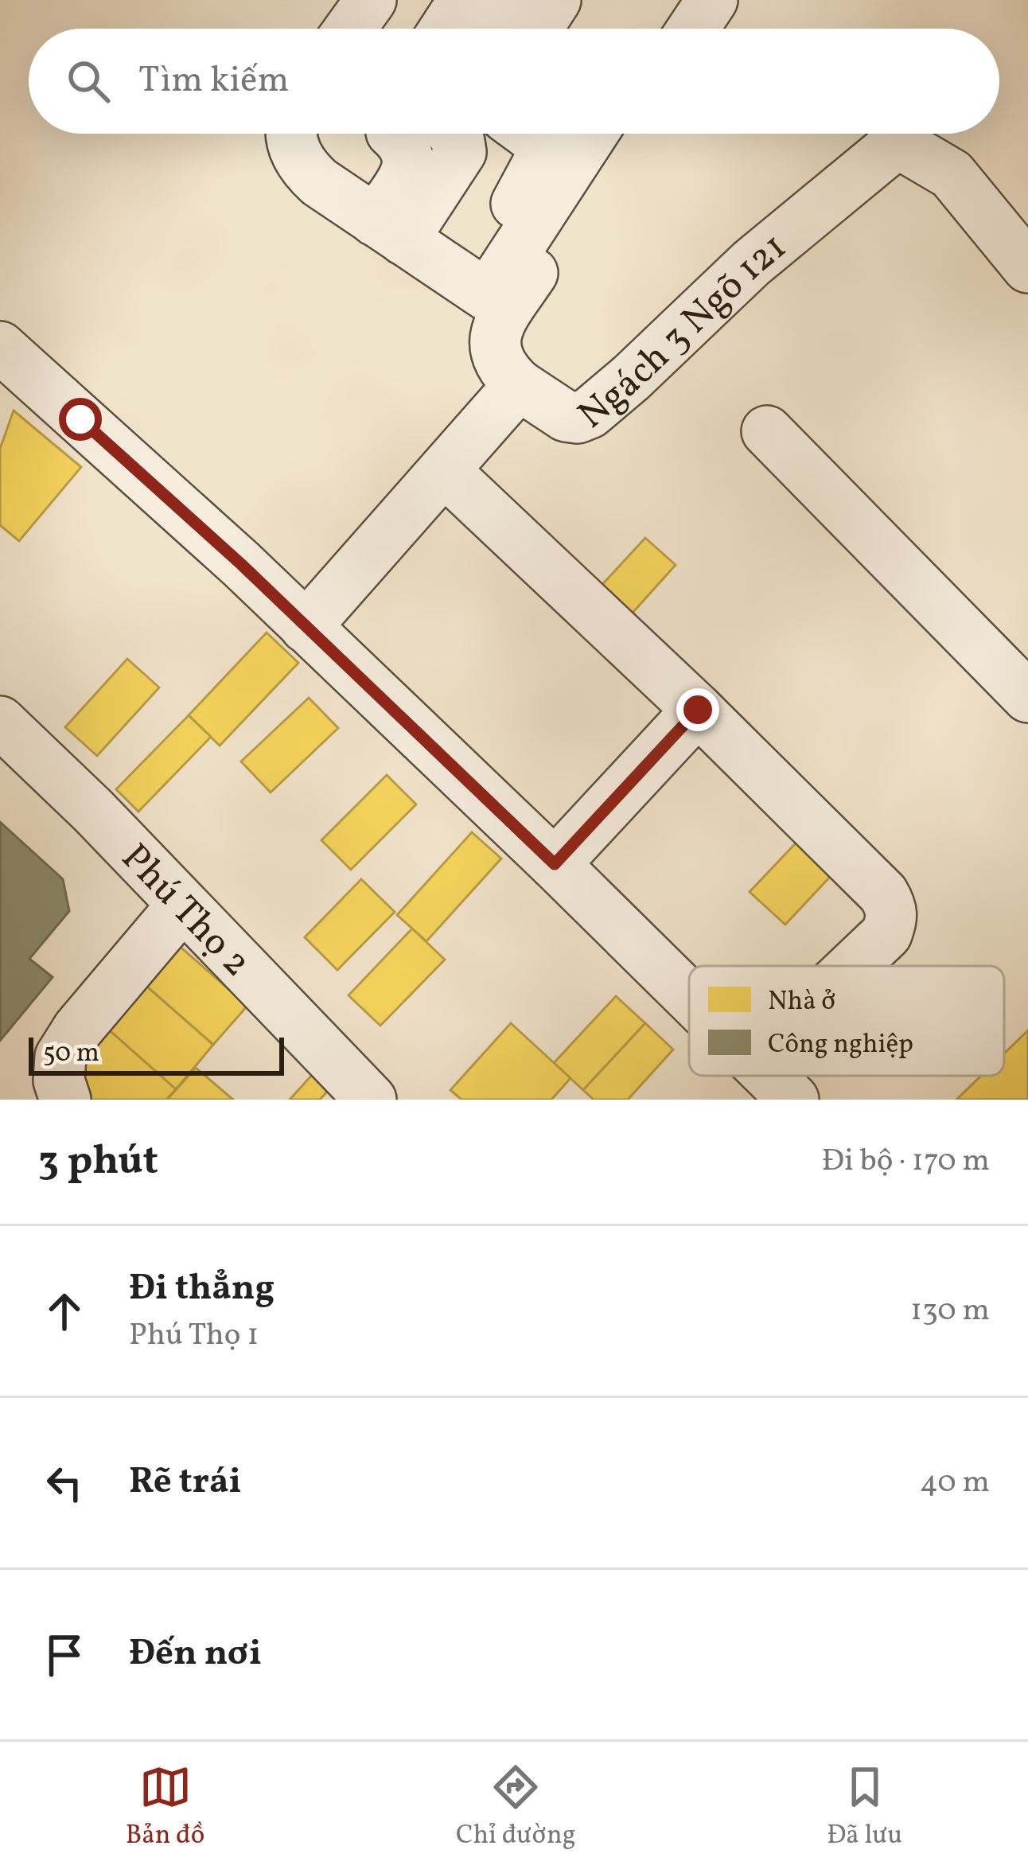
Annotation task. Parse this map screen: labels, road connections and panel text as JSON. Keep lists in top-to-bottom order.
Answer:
{
  "streets": {
    "street": ["Ngách 3 Ngõ 121", "Phú Thọ 2"]
  },
  "legend": ["Nhà ở", "Công nghiệp"],
  "scale_bar": "50 m",
  "page": {
    "search": "Tìm kiếm",
    "scale": "50 m",
    "heading": ["3 phút", "Đi bộ · 170 m"],
    "list": [
      ["Đi thẳng", "Phú Thọ 1", "130 m"],
      ["Rẽ trái", "40 m"],
      "Đến nơi"
    ],
    "nav": ["Bản đồ", "Chỉ đường", "Đã lưu"]
  }
}
